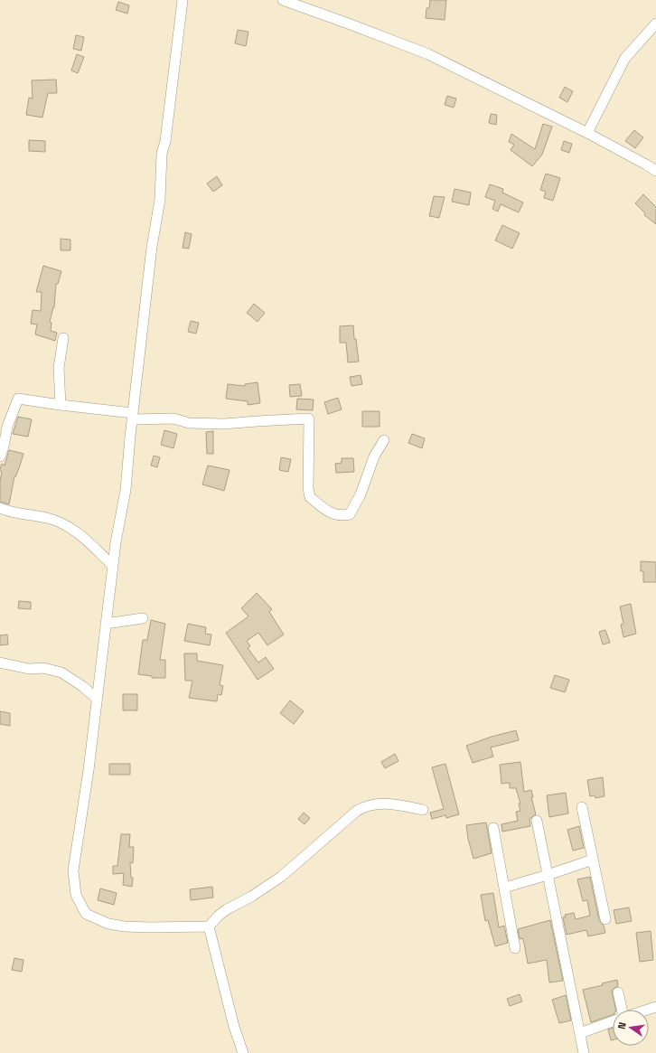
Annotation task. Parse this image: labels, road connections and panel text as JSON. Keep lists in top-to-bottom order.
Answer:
{
  "north": "left"
}
